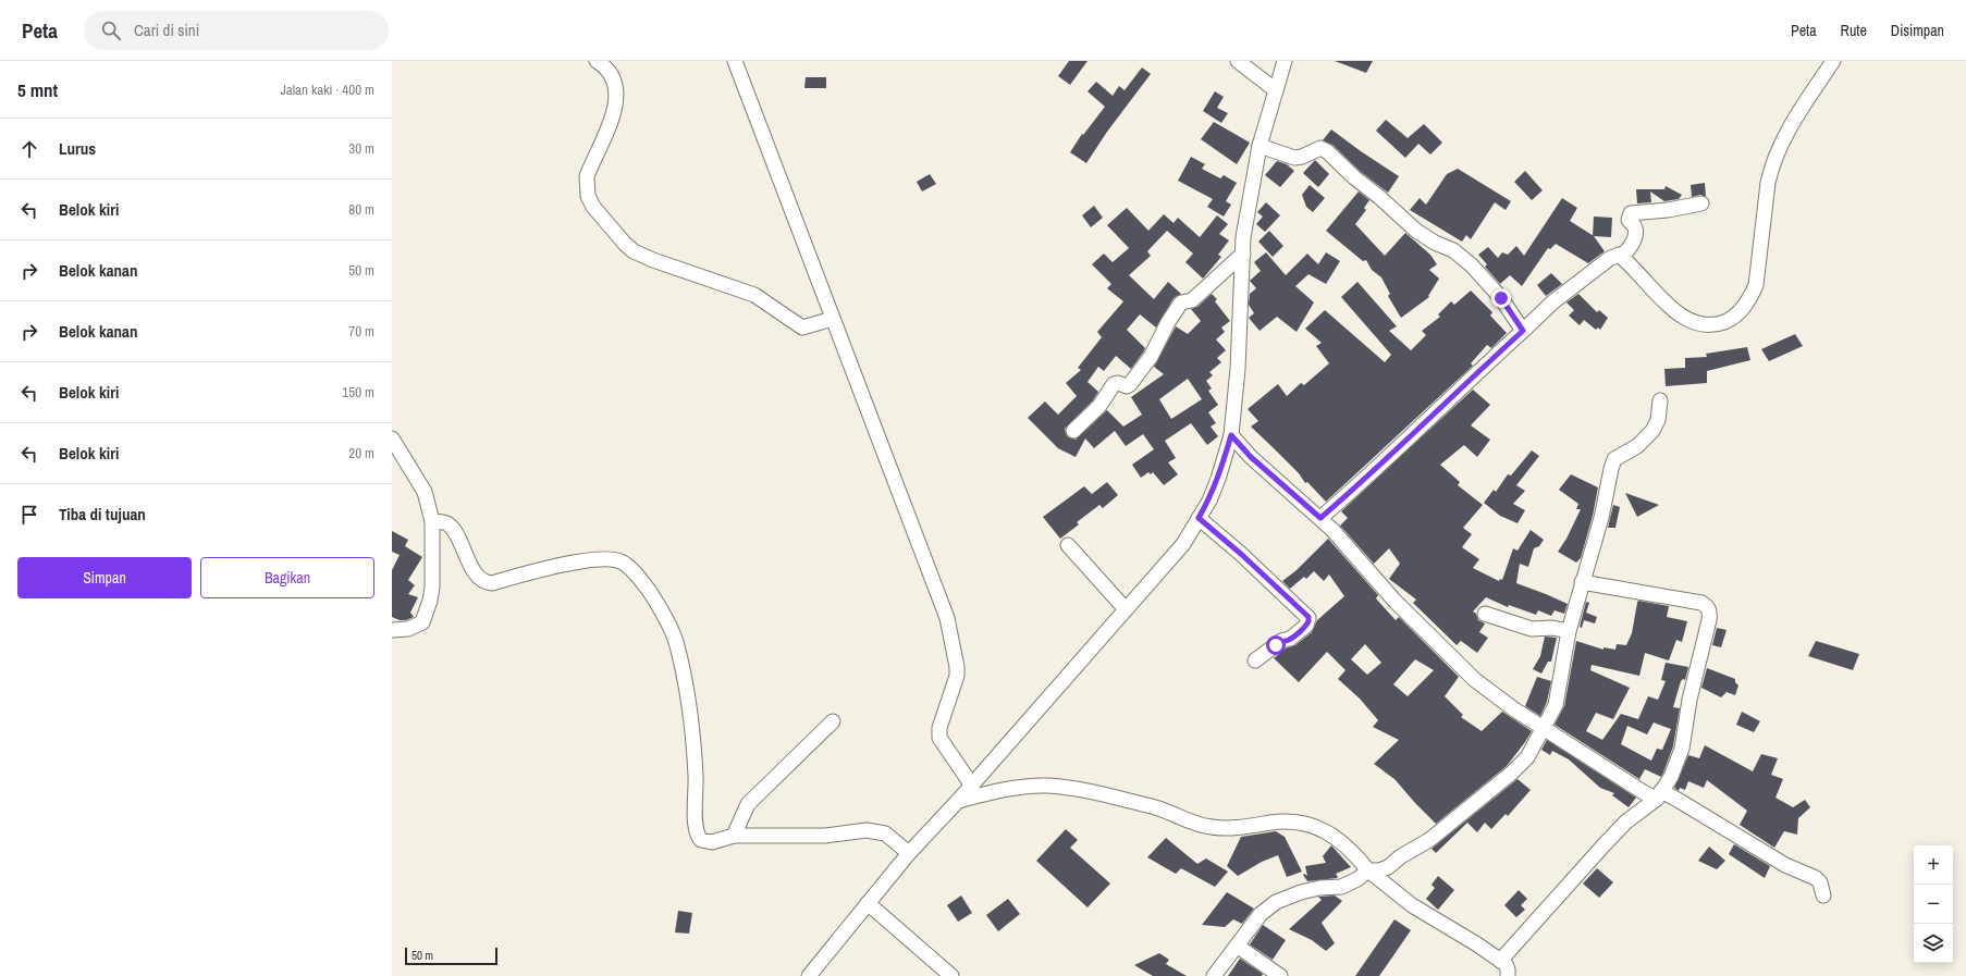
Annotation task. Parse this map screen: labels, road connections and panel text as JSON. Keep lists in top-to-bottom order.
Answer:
{
  "scale_bar": "50 m",
  "page": {
    "header": "Peta",
    "search": "Cari di sini",
    "nav": ["Peta", "Rute", "Disimpan"],
    "heading": ["5 mnt", "Jalan kaki · 400 m"],
    "list": [
      ["Lurus", "30 m"],
      ["Belok kiri", "80 m"],
      ["Belok kanan", "50 m"],
      ["Belok kanan", "70 m"],
      ["Belok kiri", "150 m"],
      ["Belok kiri", "20 m"],
      "Tiba di tujuan"
    ],
    "buttons": ["Simpan", "Bagikan"],
    "map_buttons": ["+", "−"],
    "scale": "50 m"
  }
}
